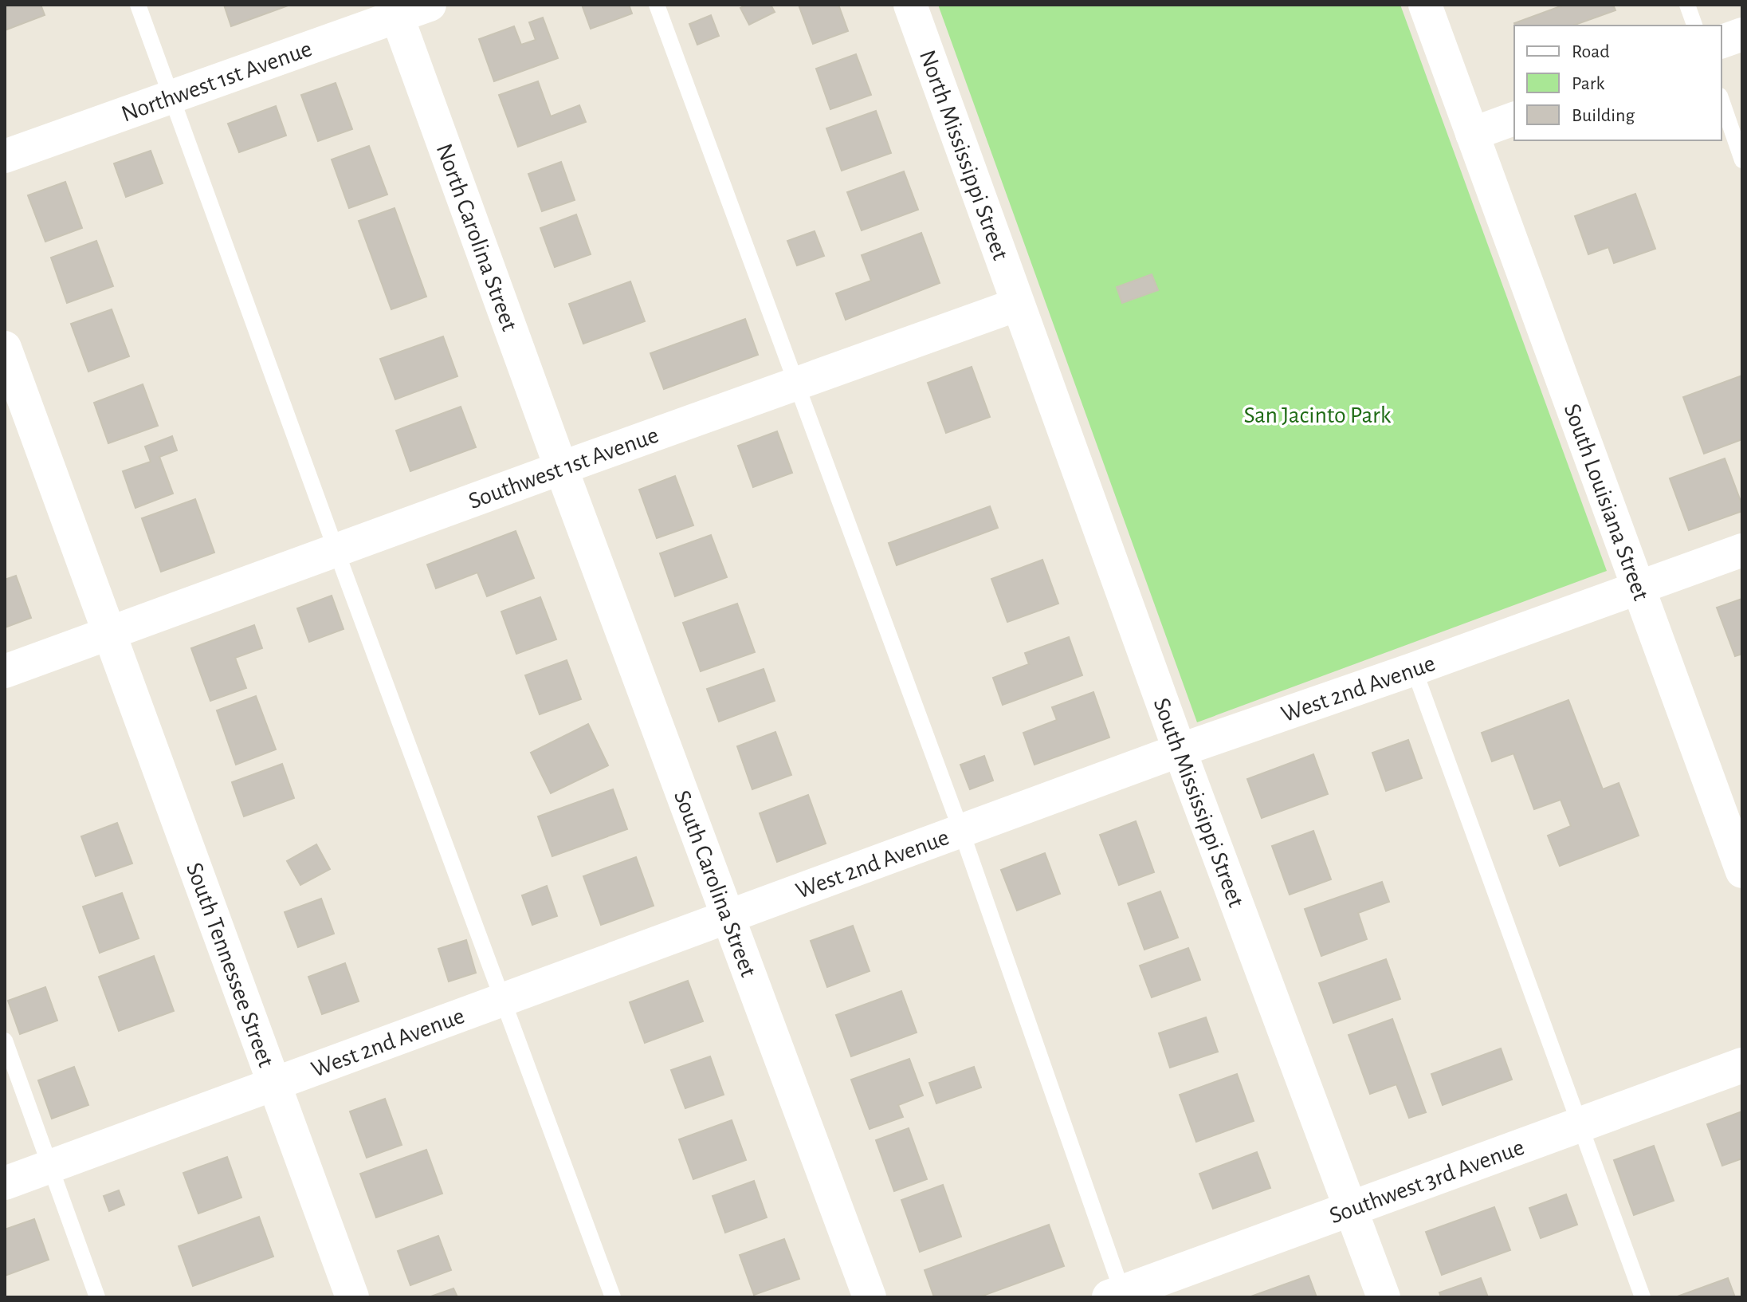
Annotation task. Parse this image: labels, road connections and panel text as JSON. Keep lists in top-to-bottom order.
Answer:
{
  "streets": {
    "main road": ["Southwest 3rd Avenue"],
    "street": [
      "Northwest 1st Avenue",
      "North Mississippi Street",
      "North Carolina Street",
      "Southwest 1st Avenue",
      "South Louisiana Street",
      "West 2nd Avenue",
      "South Mississippi Street",
      "South Carolina Street",
      "South Tennessee Street"
    ]
  },
  "crossings": [
    ["Northwest 1st Avenue", "North Carolina Street"],
    ["North Mississippi Street", "Southwest 1st Avenue"],
    ["North Mississippi Street", "South Mississippi Street"],
    ["North Carolina Street", "Southwest 1st Avenue"],
    ["North Carolina Street", "South Carolina Street"],
    ["Southwest 1st Avenue", "South Mississippi Street"],
    ["Southwest 1st Avenue", "South Carolina Street"],
    ["Southwest 1st Avenue", "South Tennessee Street"],
    ["South Louisiana Street", "West 2nd Avenue"],
    ["West 2nd Avenue", "South Mississippi Street"],
    ["West 2nd Avenue", "South Carolina Street"],
    ["West 2nd Avenue", "South Tennessee Street"],
    ["South Mississippi Street", "Southwest 3rd Avenue"]
  ],
  "parks": ["San Jacinto Park"],
  "legend": ["Road", "Park", "Building"]
}
